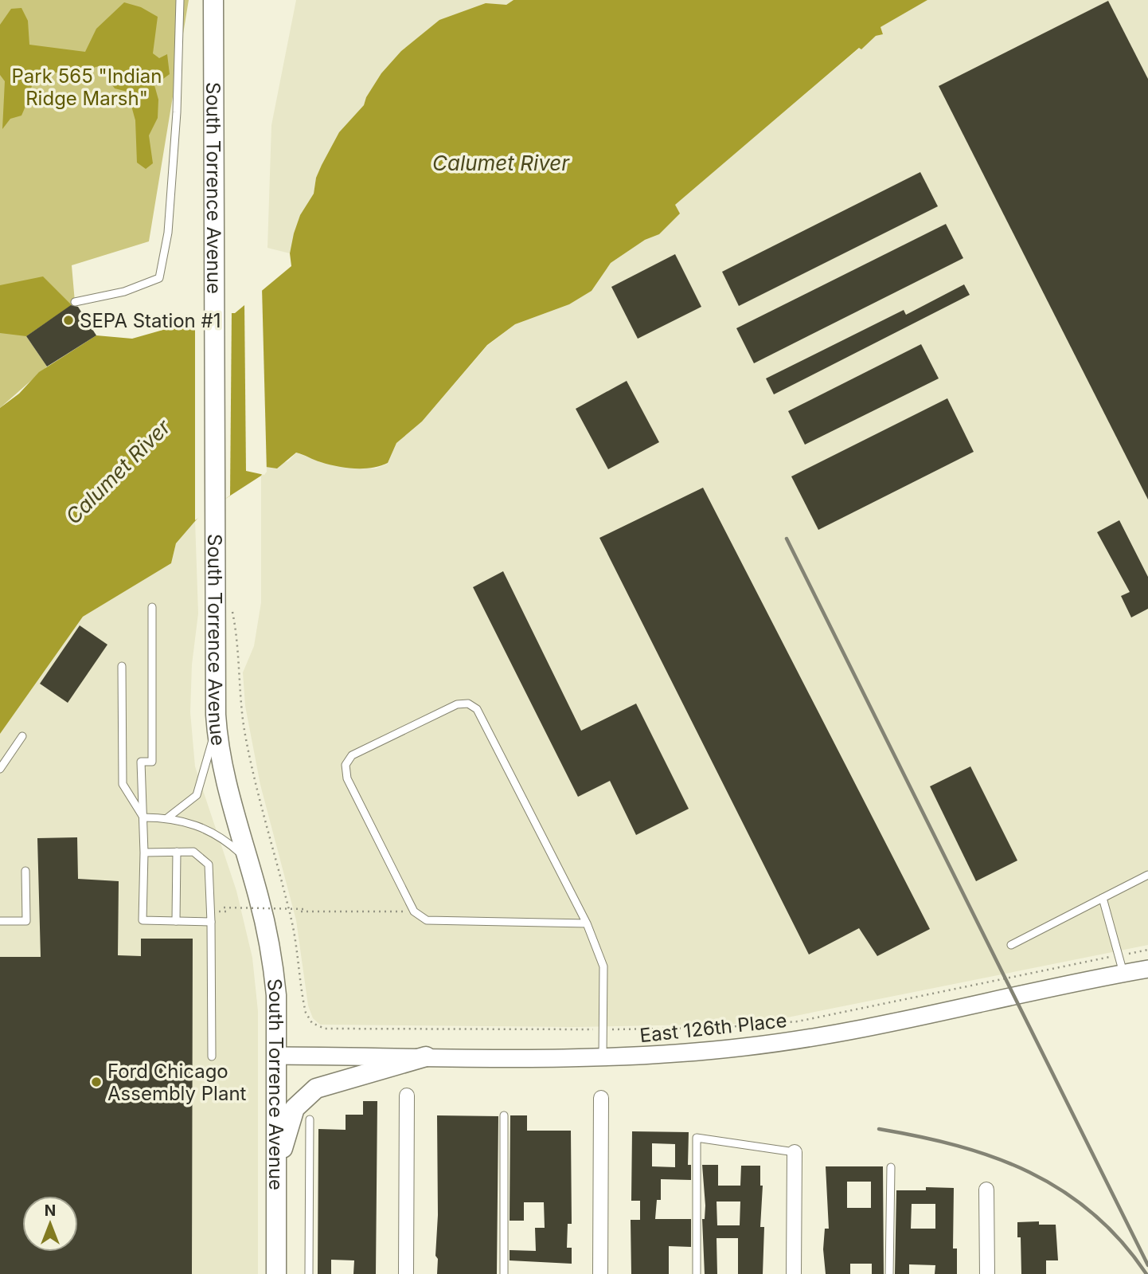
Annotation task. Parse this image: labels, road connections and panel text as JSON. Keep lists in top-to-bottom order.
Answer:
{
  "streets": {
    "main road": ["South Torrence Avenue"],
    "street": ["East 126th Place"]
  },
  "crossings": [
    ["South Torrence Avenue", "East 126th Place"]
  ],
  "water": ["Calumet River"],
  "parks": ["Park 565 \"Indian Ridge Marsh\""],
  "places": ["SEPA Station #1", "Ford Chicago Assembly Plant"],
  "north": "top"
}
